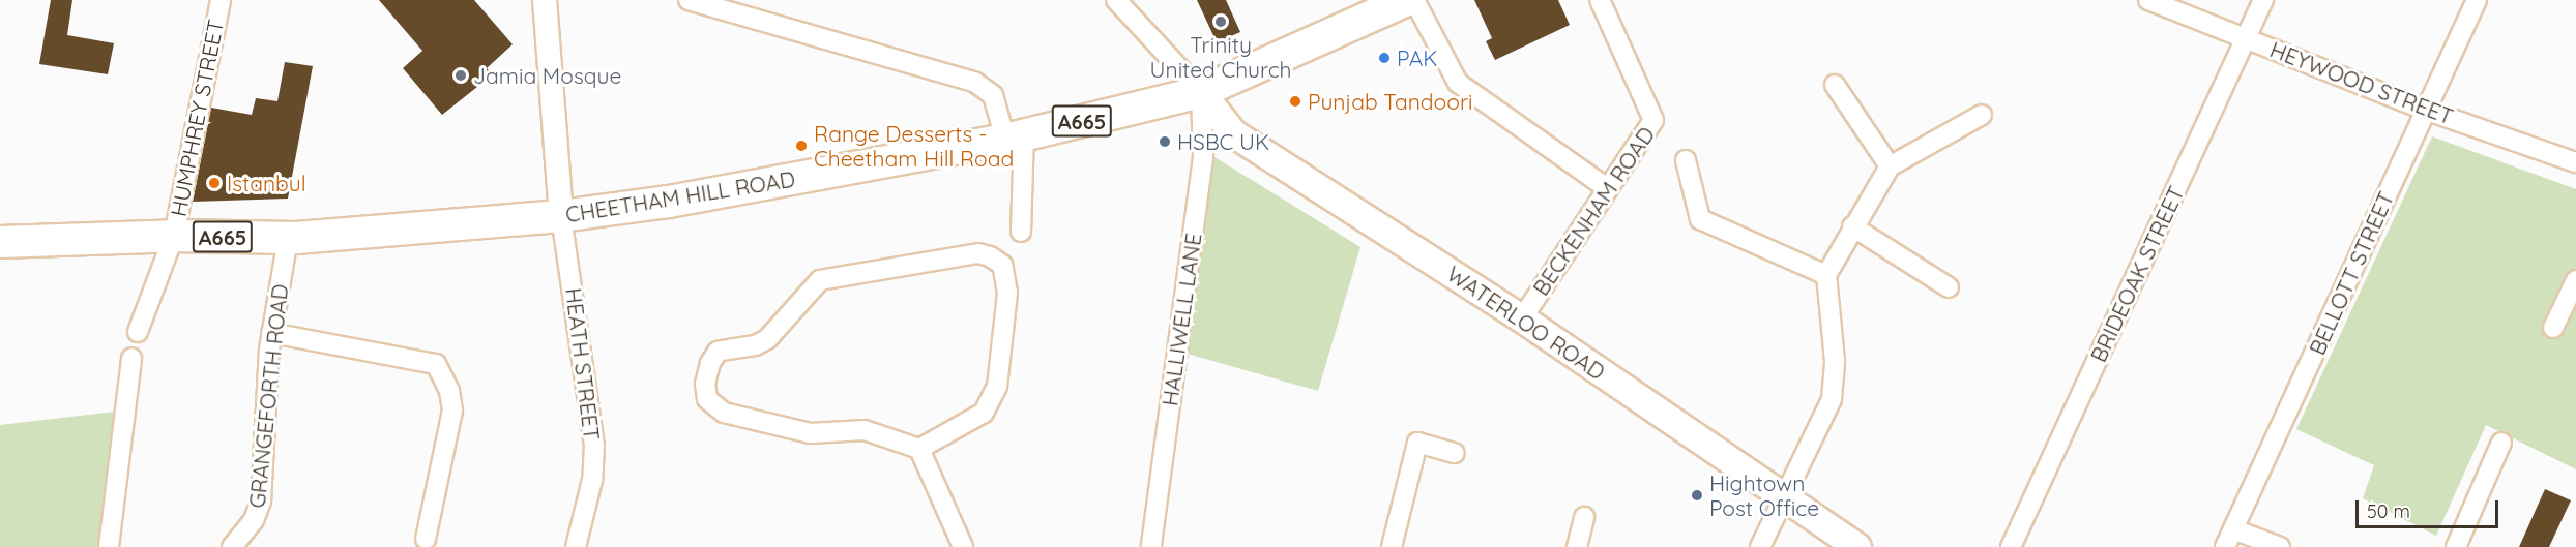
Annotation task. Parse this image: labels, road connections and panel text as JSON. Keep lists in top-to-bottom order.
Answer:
{
  "streets": {
    "highway": ["A665", "CHEETHAM HILL ROAD"],
    "main road": ["WATERLOO ROAD"],
    "street": [
      "HEYWOOD STREET",
      "HUMPHREY STREET",
      "BECKENHAM ROAD",
      "BELLOTT STREET",
      "BRIDEOAK STREET",
      "HALLIWELL LANE",
      "HEATH STREET",
      "GRANGEFORTH ROAD"
    ]
  },
  "crossings": [
    ["HEYWOOD STREET", "BELLOTT STREET"],
    ["HEYWOOD STREET", "BRIDEOAK STREET"],
    ["HUMPHREY STREET", "CHEETHAM HILL ROAD"],
    ["CHEETHAM HILL ROAD", "HALLIWELL LANE"],
    ["CHEETHAM HILL ROAD", "WATERLOO ROAD"],
    ["CHEETHAM HILL ROAD", "HEATH STREET"],
    ["CHEETHAM HILL ROAD", "GRANGEFORTH ROAD"],
    ["BECKENHAM ROAD", "WATERLOO ROAD"],
    ["HALLIWELL LANE", "WATERLOO ROAD"]
  ],
  "places": [
    "Trinity United Church",
    "PAK",
    "Jamia Mosque",
    "Punjab Tandoori",
    "HSBC UK",
    "Range Desserts - Cheetham Hill Road",
    "Istanbul",
    "Hightown Post Office"
  ],
  "scale_bar": "50 m"
}
